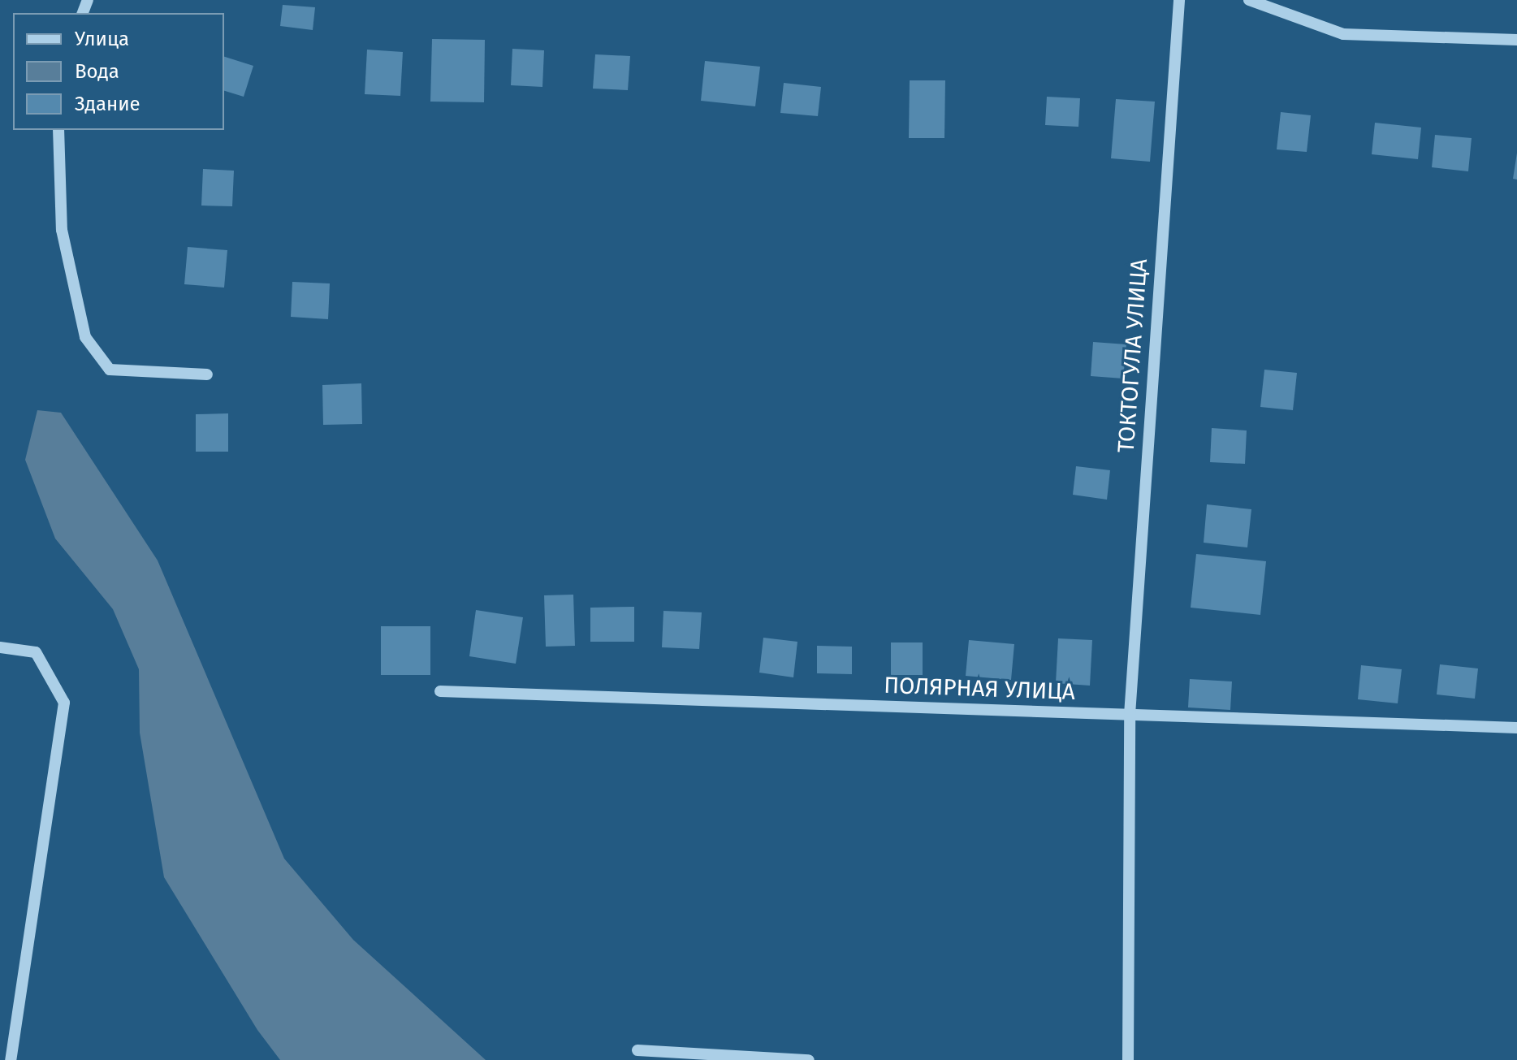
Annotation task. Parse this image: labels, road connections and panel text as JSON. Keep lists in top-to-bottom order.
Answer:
{
  "streets": {
    "street": ["ТОКТОГУЛА УЛИЦА", "ПОЛЯРНАЯ УЛИЦА"]
  },
  "crossings": [
    ["ТОКТОГУЛА УЛИЦА", "ПОЛЯРНАЯ УЛИЦА"]
  ],
  "legend": ["Улица", "Вода", "Здание"]
}
